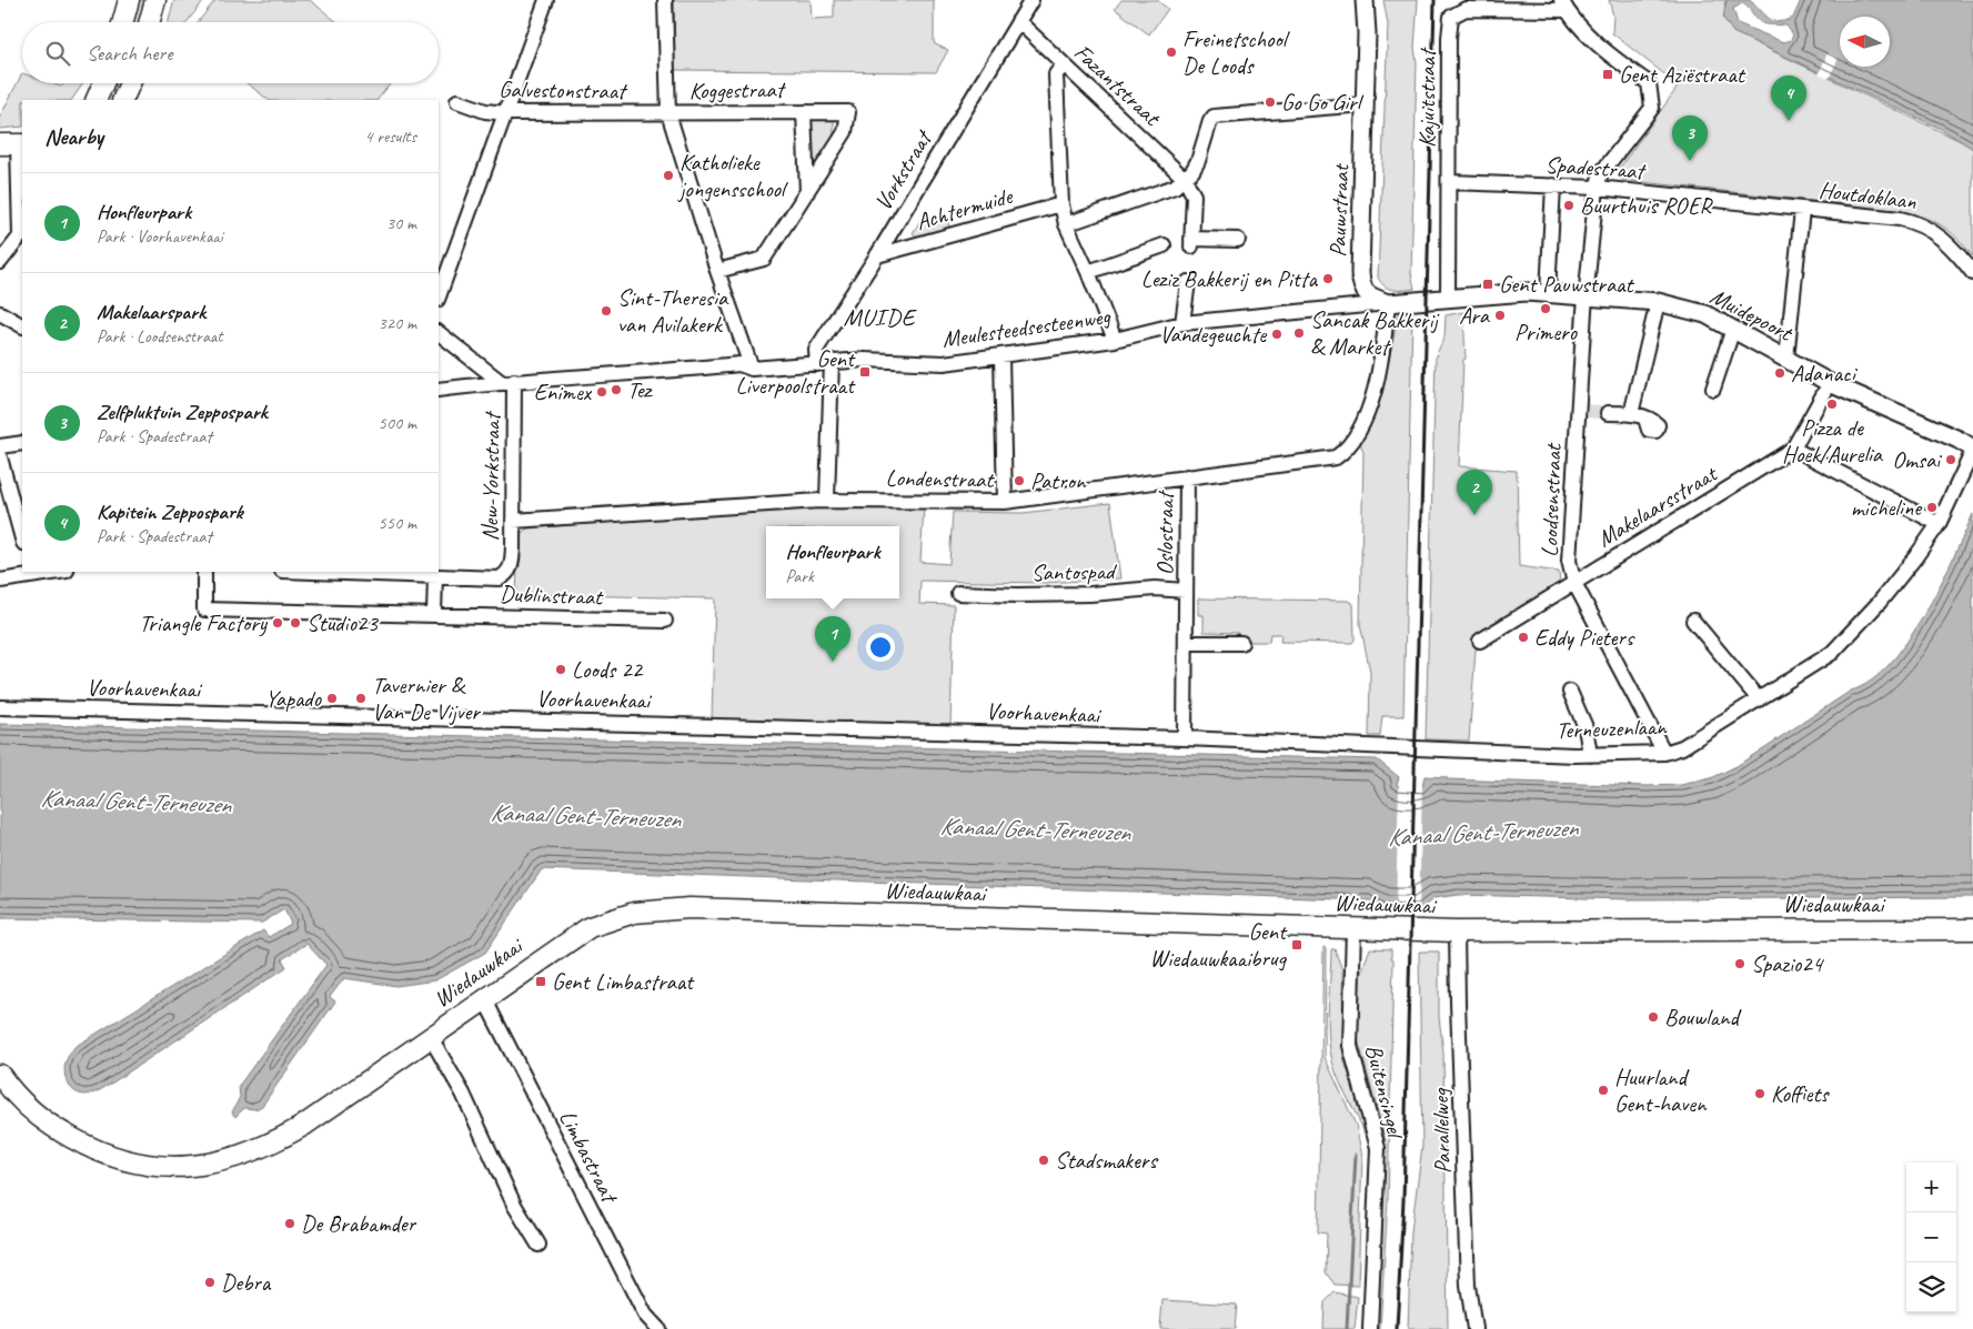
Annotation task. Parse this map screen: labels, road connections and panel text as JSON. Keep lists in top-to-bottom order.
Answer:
{
  "streets": {
    "main road": ["Wiedauwkaai"],
    "street": [
      "Fazantstraat",
      "Galvestonstraat",
      "Koggestraat",
      "Kajuitstraat",
      "Spadestraat",
      "Vorkstraat",
      "Houtdoklaan",
      "Achtermuide",
      "Pauwstraat",
      "Muidepoort",
      "Meulesteedsesteenweg",
      "New-Yorkstraat",
      "Londenstraat",
      "Loodsenstraat",
      "Makelaarsstraat",
      "Oslostraat",
      "Santospad",
      "Dublinstraat",
      "Voorhavenkaai",
      "Terneuzenlaan",
      "Buitensingel",
      "Parallelweg",
      "Limbastraat"
    ]
  },
  "crossings": [
    ["Fazantstraat", "Vorkstraat"],
    ["Galvestonstraat", "Koggestraat"],
    ["Kajuitstraat", "Spadestraat"],
    ["Kajuitstraat", "Muidepoort"],
    ["Spadestraat", "Houtdoklaan"],
    ["Spadestraat", "Loodsenstraat"],
    ["Vorkstraat", "Achtermuide"],
    ["Vorkstraat", "Meulesteedsesteenweg"],
    ["Pauwstraat", "Muidepoort"],
    ["Pauwstraat", "Meulesteedsesteenweg"],
    ["Pauwstraat", "Londenstraat"],
    ["Muidepoort", "Meulesteedsesteenweg"],
    ["Muidepoort", "Londenstraat"],
    ["Muidepoort", "Loodsenstraat"],
    ["Muidepoort", "Makelaarsstraat"],
    ["Muidepoort", "Terneuzenlaan"],
    ["Meulesteedsesteenweg", "New-Yorkstraat"],
    ["Meulesteedsesteenweg", "Londenstraat"],
    ["New-Yorkstraat", "Londenstraat"],
    ["Londenstraat", "Oslostraat"],
    ["Loodsenstraat", "Makelaarsstraat"],
    ["Loodsenstraat", "Terneuzenlaan"],
    ["Oslostraat", "Santospad"],
    ["Oslostraat", "Voorhavenkaai"],
    ["Oslostraat", "Terneuzenlaan"],
    ["Voorhavenkaai", "Terneuzenlaan"],
    ["Wiedauwkaai", "Buitensingel"],
    ["Wiedauwkaai", "Parallelweg"],
    ["Wiedauwkaai", "Limbastraat"]
  ],
  "districts": ["MUIDE"],
  "water": ["Kanaal Gent-Terneuzen"],
  "places": {
    "other": [
      "Freinetschool De Loods",
      "Go Go Girl",
      "Katholieke jongensschool",
      "Buurthuis ROER",
      "Leziz Bakkerij en Pitta",
      "Primero",
      "Sint-Theresia van Avilakerk",
      "Ara",
      "Sancak Bakkerij & Market",
      "Vandegeuchte",
      "Adanaci",
      "Tez",
      "Enimex",
      "Pizza de Hoek/Aurelia",
      "Omsai",
      "Patron",
      "micheline",
      "Triangle Factory",
      "Studio23",
      "Eddy Pieters",
      "Loods 22",
      "Yapado",
      "Tavernier & Van De Vijver",
      "Spazio24",
      "Bouwland",
      "Huurland Gent-haven",
      "Koffiets",
      "Stadsmakers",
      "De Brabamder",
      "Debra"
    ],
    "transit": [
      "Gent Aziëstraat",
      "Gent Pauwstraat",
      "Gent Liverpoolstraat",
      "Gent Wiedauwkaaibrug",
      "Gent Limbastraat"
    ]
  },
  "north": "left",
  "page": {
    "search": "Search here",
    "pins": [
      "4",
      "3",
      "2",
      "1"
    ],
    "heading": ["Nearby", "4 results"],
    "list": [
      {
        "mark": "1",
        "name": "Honfleurpark",
        "note": "Park · Voorhavenkaai",
        "value": "30 m"
      },
      {
        "mark": "2",
        "name": "Makelaarspark",
        "note": "Park · Loodsenstraat",
        "value": "320 m"
      },
      {
        "mark": "3",
        "name": "Zelfpluktuin Zeppospark",
        "note": "Park · Spadestraat",
        "value": "500 m"
      },
      {
        "mark": "4",
        "name": "Kapitein Zeppospark",
        "note": "Park · Spadestraat",
        "value": "550 m"
      }
    ],
    "popup": ["Honfleurpark", "Park"],
    "map_buttons": ["+", "−"]
  }
}
